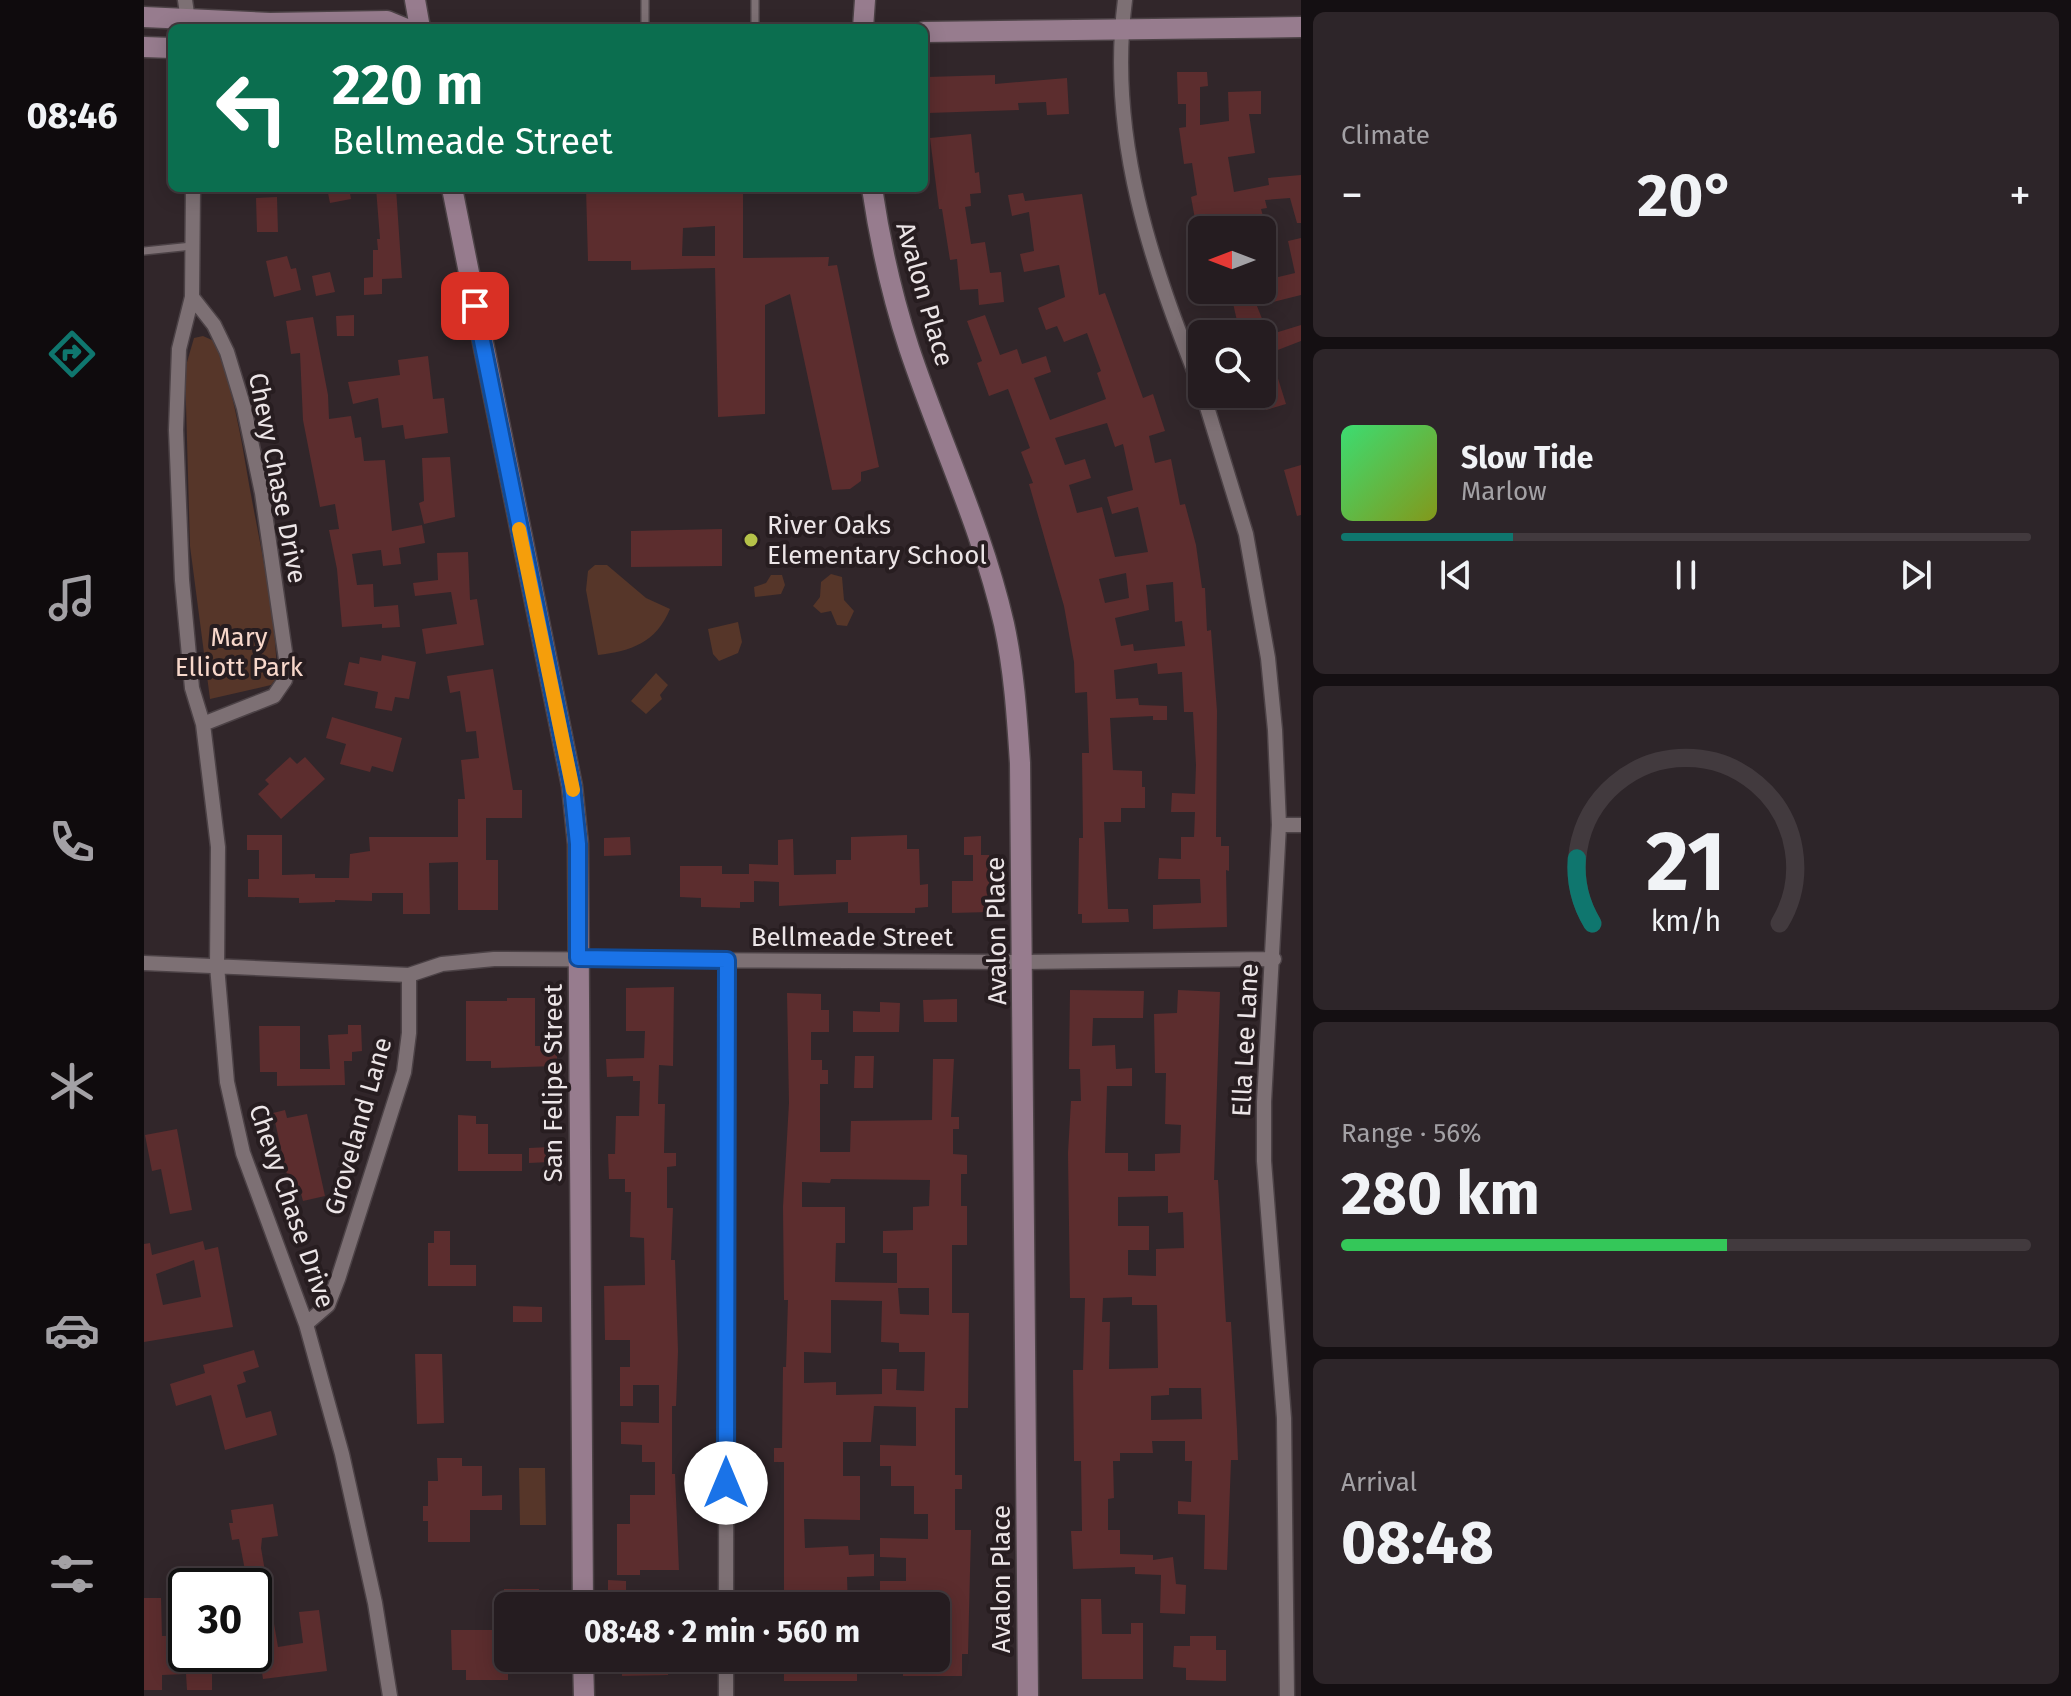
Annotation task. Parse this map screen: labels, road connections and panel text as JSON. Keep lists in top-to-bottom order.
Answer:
{
  "streets": {
    "main road": ["Avalon Place", "San Felipe Street"],
    "street": [
      "Chevy Chase Drive",
      "Bellmeade Street",
      "Ella Lee Lane",
      "Groveland Lane"
    ]
  },
  "crossings": [
    ["Avalon Place", "Bellmeade Street"],
    ["Chevy Chase Drive", "Bellmeade Street"],
    ["Chevy Chase Drive", "Groveland Lane"],
    ["Bellmeade Street", "Ella Lee Lane"],
    ["Bellmeade Street", "San Felipe Street"],
    ["Bellmeade Street", "Groveland Lane"]
  ],
  "parks": ["Mary Elliott Park"],
  "places": ["River Oaks Elementary School"],
  "north": "left",
  "page": {
    "tabs": "08:46",
    "tile": [
      "Climate",
      ["Range · 56%", "280 km"],
      ["Arrival", "08:48"]
    ],
    "turn": ["220 m", "Bellmeade Street"],
    "heat": ["−", "20°", "+"],
    "song": ["Slow Tide", "Marlow"],
    "limit": "30",
    "trip": "08:48 · 2 min · 560 m",
    "gauge": ["21", "km/h"]
  }
}
